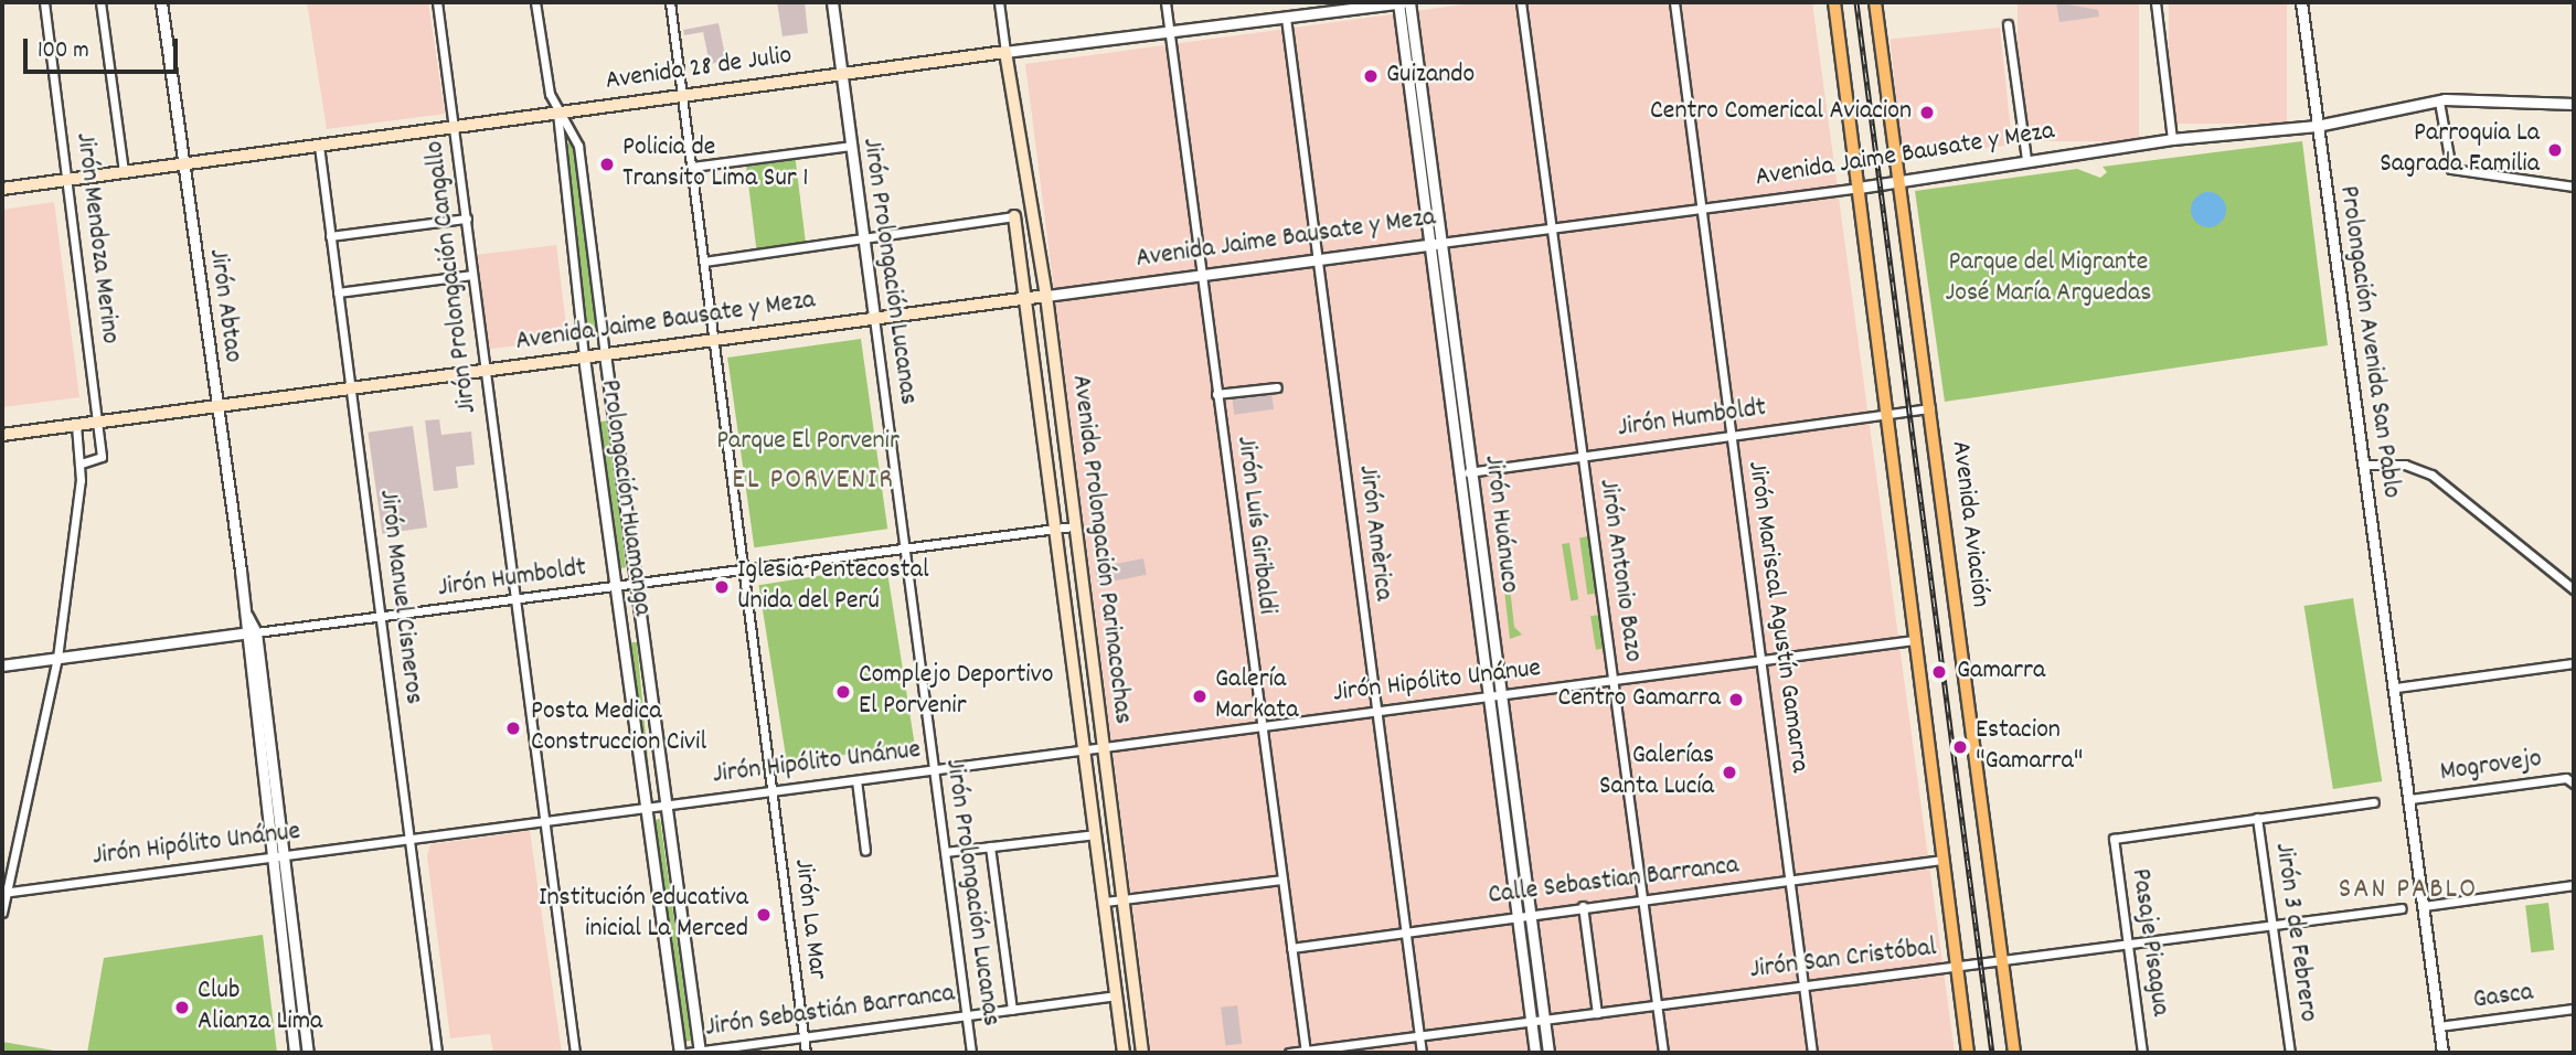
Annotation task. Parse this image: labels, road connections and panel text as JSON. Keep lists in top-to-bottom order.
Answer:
{
  "streets": {
    "main road": [
      "Avenida 28 de Julio",
      "Avenida Jaime Bausate y Meza",
      "Avenida Aviación",
      "Avenida Prolongación Parinacochas"
    ],
    "street": [
      "Jirón Mendoza Merino",
      "Jirón Prolongación Lucanas",
      "Jirón Prolongación Cangallo",
      "Jirón Abtao",
      "Prolongación Avenida San Pablo",
      "Jirón Humboldt",
      "Prolongación Huamanga",
      "Jirón Huánuco",
      "Jirón Luís Giribaldi",
      "Jirón Amèrica",
      "Jirón Antonio Bazo",
      "Jirón Manuel Cisneros",
      "Jirón Mariscal Agustín Gamarra",
      "Jirón Hipólito Unánue",
      "Mogrovejo",
      "Calle Sebastian Barranca",
      "Jirón La Mar",
      "Jirón 3 de Febrero",
      "Pasaje Pisagua",
      "Jirón San Cristóbal",
      "Gasca",
      "Jirón Sebastián Barranca"
    ]
  },
  "crossings": [
    ["Avenida 28 de Julio", "Jirón Mendoza Merino"],
    ["Avenida 28 de Julio", "Jirón Prolongación Lucanas"],
    ["Avenida 28 de Julio", "Jirón Prolongación Cangallo"],
    ["Avenida 28 de Julio", "Jirón Abtao"],
    ["Avenida 28 de Julio", "Prolongación Huamanga"],
    ["Avenida 28 de Julio", "Jirón Huánuco"],
    ["Avenida 28 de Julio", "Jirón Luís Giribaldi"],
    ["Avenida 28 de Julio", "Jirón Amèrica"],
    ["Avenida 28 de Julio", "Avenida Prolongación Parinacochas"],
    ["Avenida 28 de Julio", "Jirón Manuel Cisneros"],
    ["Avenida 28 de Julio", "Jirón La Mar"],
    ["Avenida Jaime Bausate y Meza", "Jirón Mendoza Merino"],
    ["Avenida Jaime Bausate y Meza", "Jirón Prolongación Lucanas"],
    ["Avenida Jaime Bausate y Meza", "Jirón Prolongación Cangallo"],
    ["Avenida Jaime Bausate y Meza", "Jirón Abtao"],
    ["Avenida Jaime Bausate y Meza", "Prolongación Avenida San Pablo"],
    ["Avenida Jaime Bausate y Meza", "Prolongación Huamanga"],
    ["Avenida Jaime Bausate y Meza", "Jirón Huánuco"],
    ["Avenida Jaime Bausate y Meza", "Avenida Aviación"],
    ["Avenida Jaime Bausate y Meza", "Jirón Luís Giribaldi"],
    ["Avenida Jaime Bausate y Meza", "Jirón Amèrica"],
    ["Avenida Jaime Bausate y Meza", "Avenida Prolongación Parinacochas"],
    ["Avenida Jaime Bausate y Meza", "Jirón Antonio Bazo"],
    ["Avenida Jaime Bausate y Meza", "Jirón Manuel Cisneros"],
    ["Avenida Jaime Bausate y Meza", "Jirón Mariscal Agustín Gamarra"],
    ["Avenida Jaime Bausate y Meza", "Jirón La Mar"],
    ["Jirón Prolongación Lucanas", "Jirón Humboldt"],
    ["Jirón Prolongación Lucanas", "Jirón Hipólito Unánue"],
    ["Jirón Prolongación Lucanas", "Jirón Sebastián Barranca"],
    ["Jirón Prolongación Cangallo", "Jirón Humboldt"],
    ["Jirón Prolongación Cangallo", "Jirón Hipólito Unánue"],
    ["Jirón Abtao", "Jirón Humboldt"],
    ["Jirón Abtao", "Jirón Hipólito Unánue"],
    ["Prolongación Avenida San Pablo", "Mogrovejo"],
    ["Prolongación Avenida San Pablo", "Gasca"],
    ["Jirón Humboldt", "Prolongación Huamanga"],
    ["Jirón Humboldt", "Jirón Huánuco"],
    ["Jirón Humboldt", "Avenida Aviación"],
    ["Jirón Humboldt", "Avenida Prolongación Parinacochas"],
    ["Jirón Humboldt", "Jirón Antonio Bazo"],
    ["Jirón Humboldt", "Jirón Manuel Cisneros"],
    ["Jirón Humboldt", "Jirón Mariscal Agustín Gamarra"],
    ["Jirón Humboldt", "Jirón La Mar"],
    ["Prolongación Huamanga", "Jirón Hipólito Unánue"],
    ["Prolongación Huamanga", "Jirón Sebastián Barranca"],
    ["Jirón Huánuco", "Jirón Hipólito Unánue"],
    ["Jirón Huánuco", "Calle Sebastian Barranca"],
    ["Jirón Huánuco", "Jirón San Cristóbal"],
    ["Avenida Aviación", "Jirón San Cristóbal"],
    ["Jirón Luís Giribaldi", "Jirón Hipólito Unánue"],
    ["Jirón Luís Giribaldi", "Calle Sebastian Barranca"],
    ["Jirón Luís Giribaldi", "Jirón San Cristóbal"],
    ["Jirón Amèrica", "Jirón Hipólito Unánue"],
    ["Jirón Amèrica", "Calle Sebastian Barranca"],
    ["Jirón Amèrica", "Jirón San Cristóbal"],
    ["Avenida Prolongación Parinacochas", "Jirón Hipólito Unánue"],
    ["Avenida Prolongación Parinacochas", "Jirón Sebastián Barranca"],
    ["Jirón Antonio Bazo", "Jirón Hipólito Unánue"],
    ["Jirón Antonio Bazo", "Calle Sebastian Barranca"],
    ["Jirón Antonio Bazo", "Jirón San Cristóbal"],
    ["Jirón Manuel Cisneros", "Jirón Hipólito Unánue"],
    ["Jirón Mariscal Agustín Gamarra", "Jirón Hipólito Unánue"],
    ["Jirón Mariscal Agustín Gamarra", "Calle Sebastian Barranca"],
    ["Jirón Mariscal Agustín Gamarra", "Jirón San Cristóbal"],
    ["Jirón Hipólito Unánue", "Jirón La Mar"],
    ["Jirón La Mar", "Jirón Sebastián Barranca"],
    ["Jirón 3 de Febrero", "Pasaje Pisagua"],
    ["Jirón 3 de Febrero", "Jirón San Cristóbal"],
    ["Pasaje Pisagua", "Jirón San Cristóbal"]
  ],
  "districts": ["EL PORVENIR", "SAN PABLO"],
  "parks": ["Parque del Migrante José María Arguedas", "Parque El Porvenir"],
  "places": [
    "Guizando",
    "Centro Comerical Aviacion",
    "Parroquia La Sagrada Familia",
    "Policia de Transito Lima Sur 1",
    "Iglesia Pentecostal Unida del Perú",
    "Gamarra",
    "Complejo Deportivo El Porvenir",
    "Galería Markata",
    "Centro Gamarra",
    "Posta Medica Construccion Civil",
    "Estacion \"Gamarra\"",
    "Galerías Santa Lucía",
    "Institución educativa inicial La Merced",
    "Club Alianza Lima"
  ],
  "scale_bar": "100 m"
}
